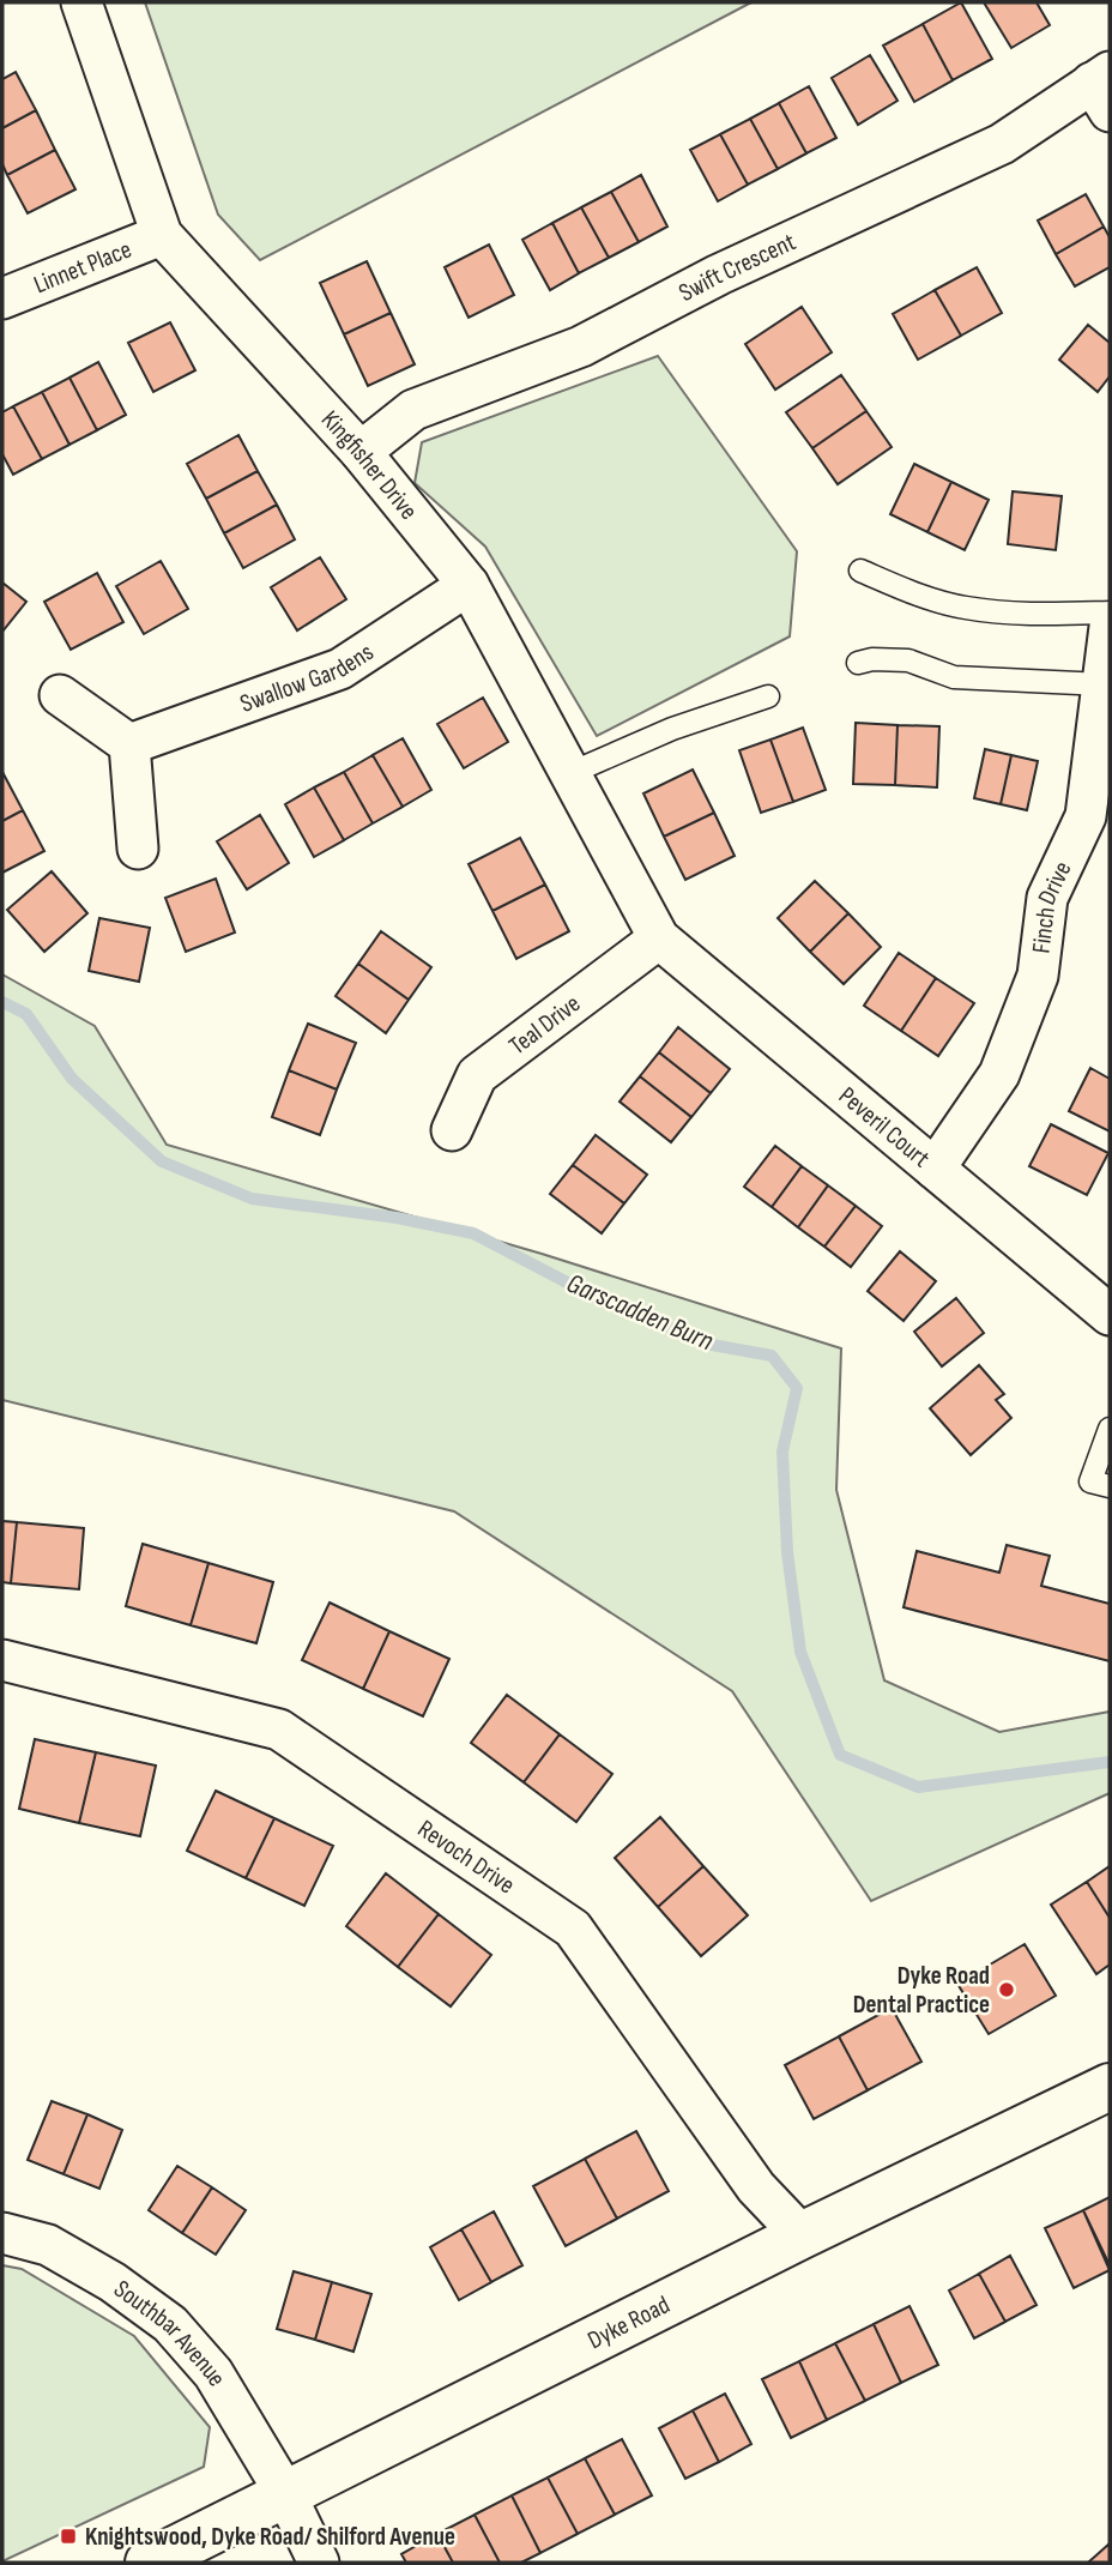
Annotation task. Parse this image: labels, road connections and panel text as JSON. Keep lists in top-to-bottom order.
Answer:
{
  "streets": {
    "street": [
      "Linnet Place",
      "Swift Crescent",
      "Kingfisher Drive",
      "Swallow Gardens",
      "Finch Drive",
      "Teal Drive",
      "Peveril Court",
      "Revoch Drive",
      "Dyke Road",
      "Southbar Avenue"
    ]
  },
  "crossings": [
    ["Linnet Place", "Kingfisher Drive"],
    ["Swift Crescent", "Kingfisher Drive"],
    ["Kingfisher Drive", "Swallow Gardens"],
    ["Kingfisher Drive", "Teal Drive"],
    ["Kingfisher Drive", "Peveril Court"],
    ["Finch Drive", "Peveril Court"],
    ["Teal Drive", "Peveril Court"],
    ["Revoch Drive", "Dyke Road"],
    ["Dyke Road", "Southbar Avenue"]
  ],
  "water": ["Garscadden Burn"],
  "places": {
    "other": ["Dyke Road Dental Practice"],
    "transit": ["Knightswood, Dyke Road/ Shilford Avenue"]
  }
}
